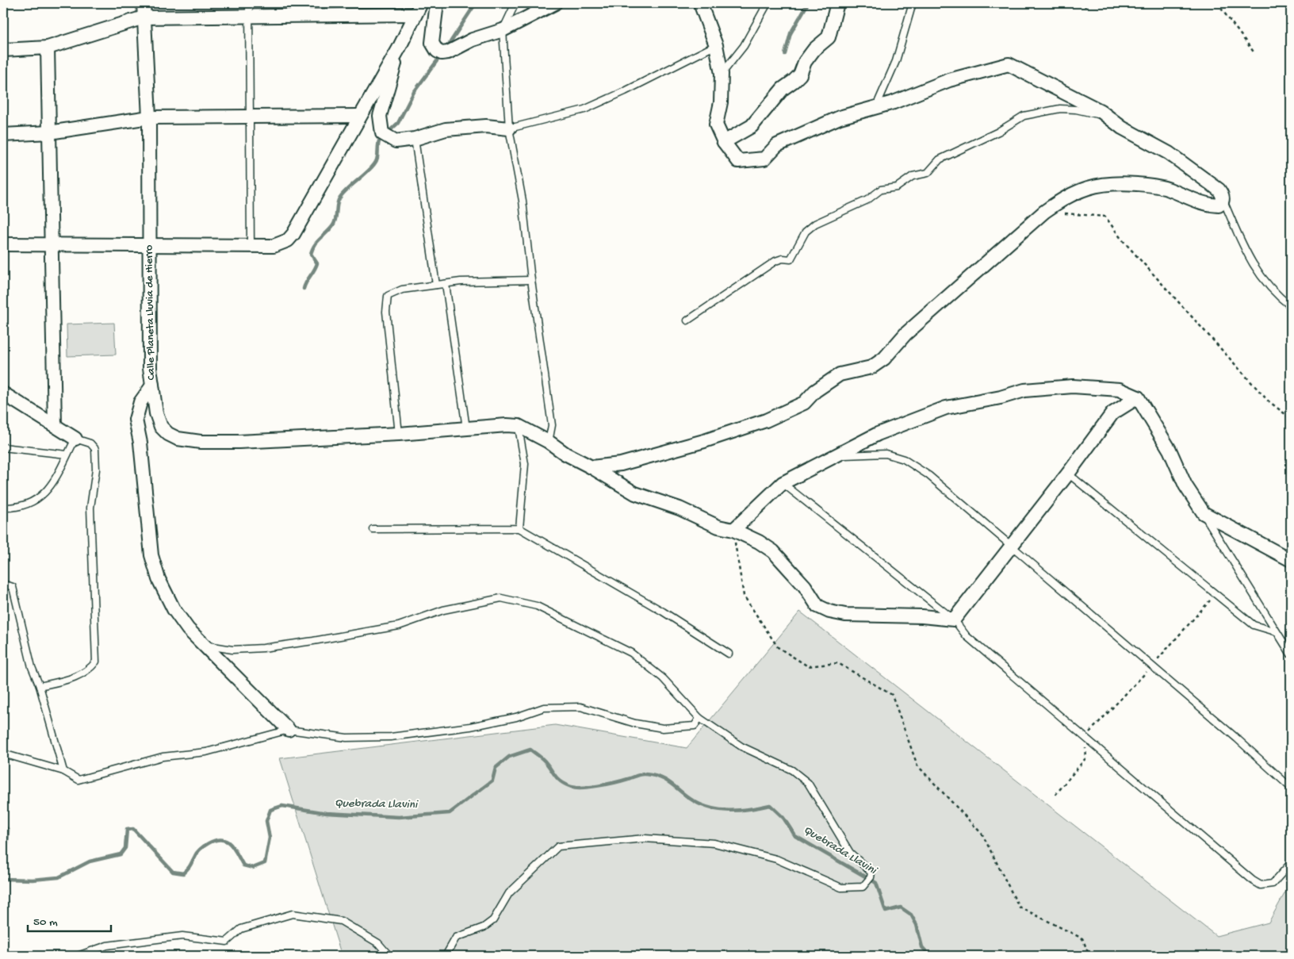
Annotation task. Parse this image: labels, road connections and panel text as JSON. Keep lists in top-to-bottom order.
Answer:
{
  "streets": {
    "street": ["Calle Planeta Lluvia de Hierro"]
  },
  "water": ["Quebrada Llavini"],
  "scale_bar": "50 m"
}
